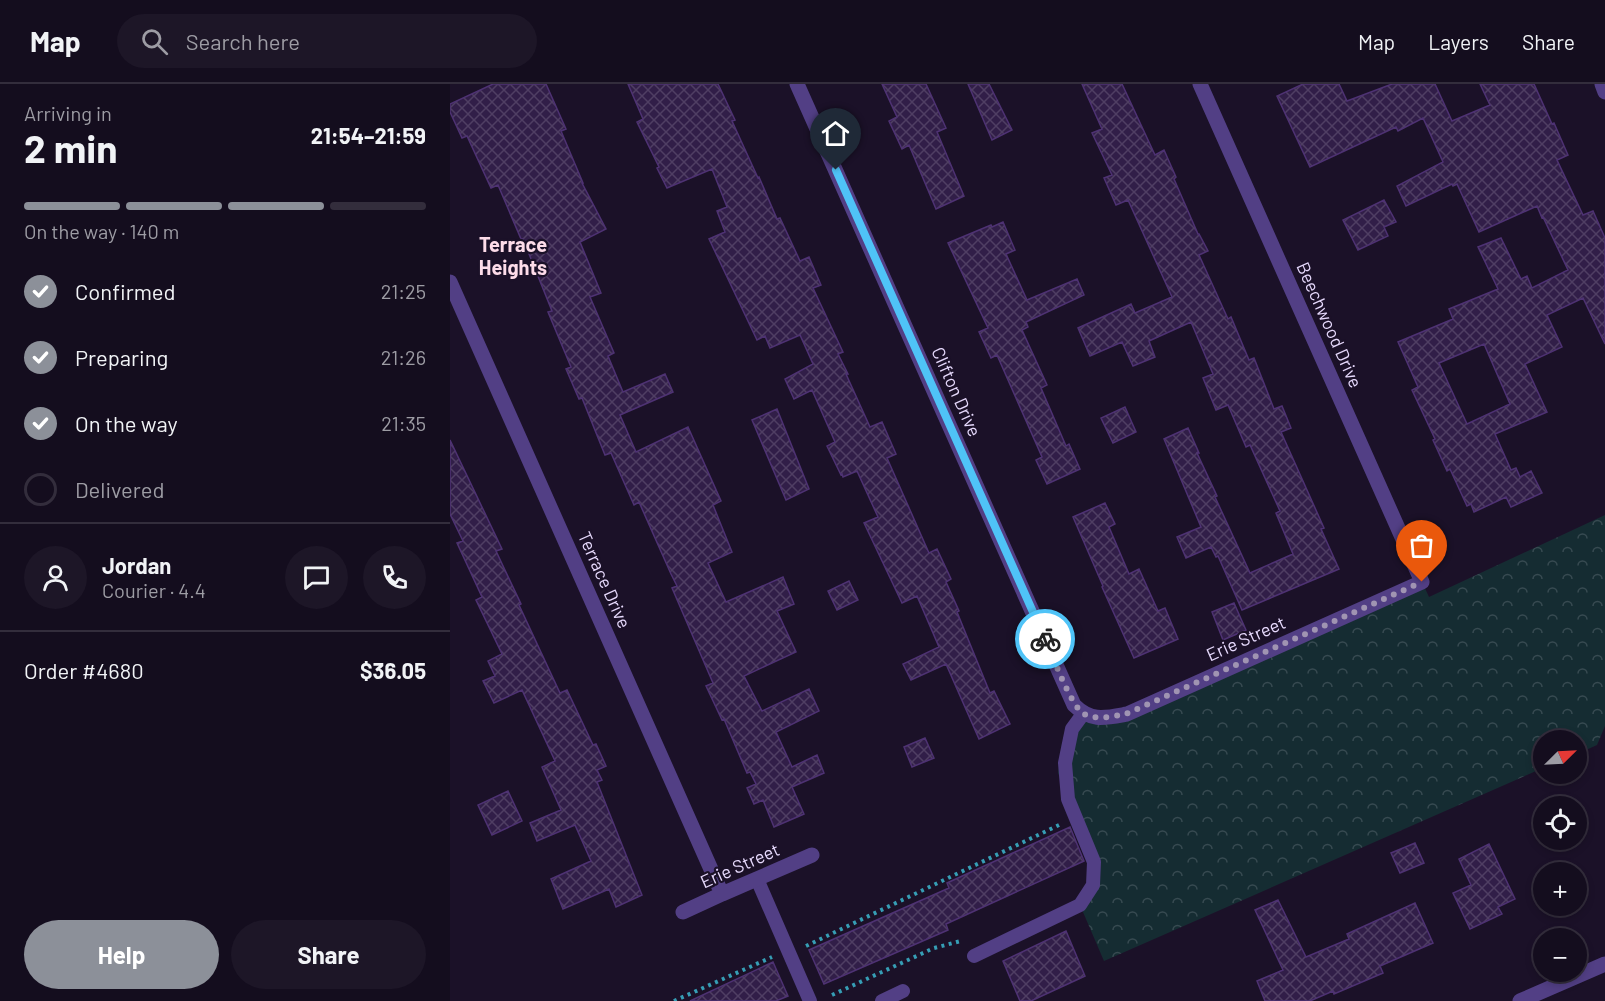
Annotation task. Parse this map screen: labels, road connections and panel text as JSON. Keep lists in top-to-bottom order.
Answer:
{
  "streets": {
    "street": [
      "Beechwood Drive",
      "Clifton Drive",
      "Terrace Drive",
      "Erie Street"
    ]
  },
  "crossings": [
    ["Beechwood Drive", "Erie Street"],
    ["Clifton Drive", "Erie Street"],
    ["Terrace Drive", "Erie Street"]
  ],
  "districts": ["Terrace Heights"],
  "north": "top right",
  "page": {
    "header": "Map",
    "search": "Search here",
    "nav": ["Map", "Layers", "Share"],
    "heading": ["2 min", "Arriving in", "21:54–21:59"],
    "panel": [
      "Jordan",
      "Courier · 4.4",
      "Order #4680",
      "$36.05"
    ],
    "bar": "On the way · 140 m",
    "list": [
      ["Confirmed", "21:25"],
      ["Preparing", "21:26"],
      ["On the way", "21:35"],
      "Delivered"
    ],
    "map_buttons": ["+", "−"],
    "buttons": ["Help", "Share"]
  }
}
